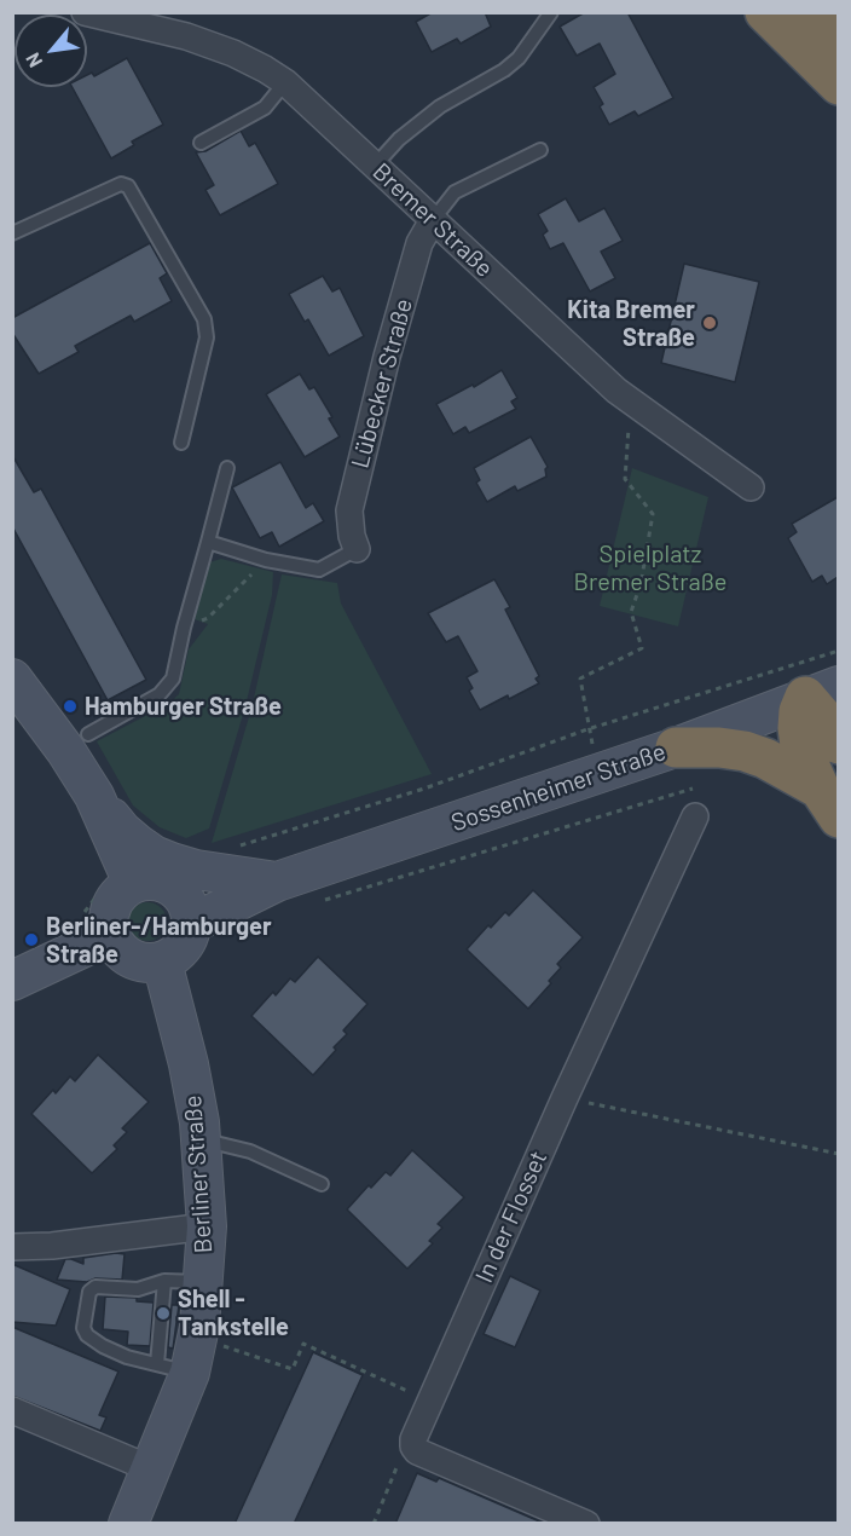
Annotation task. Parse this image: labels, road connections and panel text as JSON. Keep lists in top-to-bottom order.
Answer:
{
  "streets": {
    "street": [
      "Bremer Straße",
      "Lübecker Straße",
      "Sossenheimer Straße",
      "Berliner Straße",
      "In der Flosset"
    ]
  },
  "crossings": [
    ["Bremer Straße", "Lübecker Straße"],
    ["Sossenheimer Straße", "Berliner Straße"]
  ],
  "parks": ["Spielplatz Bremer Straße"],
  "places": [
    "Kita Bremer Straße",
    "Hamburger Straße",
    "Berliner-/Hamburger Straße",
    "Shell - Tankstelle"
  ],
  "north": "bottom left"
}
